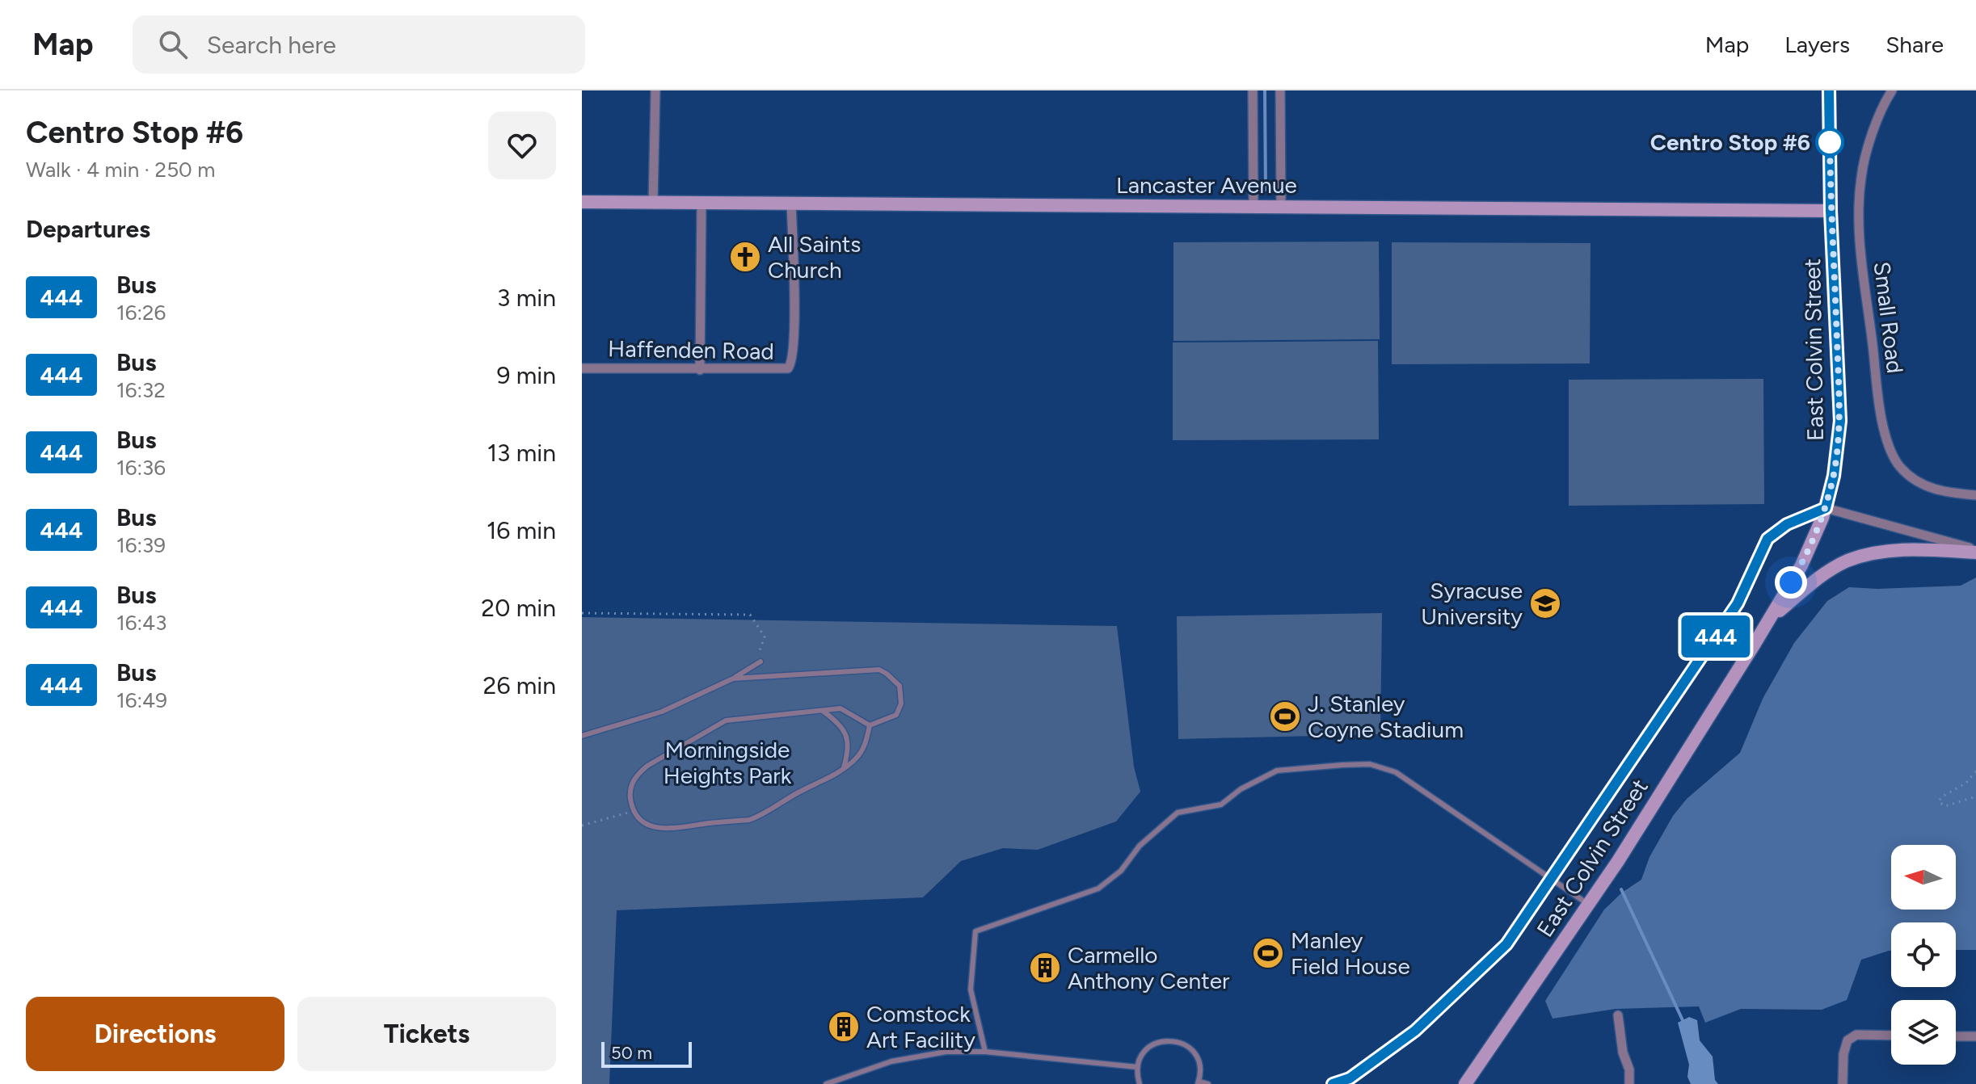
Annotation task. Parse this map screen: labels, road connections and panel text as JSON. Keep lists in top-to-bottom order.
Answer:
{
  "streets": {
    "street": [
      "Lancaster Avenue",
      "Small Road",
      "Haffenden Road",
      "East Colvin Street"
    ]
  },
  "crossings": [
    ["Lancaster Avenue", "Haffenden Road"],
    ["Lancaster Avenue", "East Colvin Street"]
  ],
  "parks": ["Morningside Heights Park"],
  "places": {
    "other": ["Centro Stop #6"],
    "church": ["All Saints Church"],
    "school or university": ["Syracuse University"],
    "sports": ["J. Stanley Coyne Stadium", "Manley Field House"],
    "building": ["Carmello Anthony Center", "Comstock Art Facility"]
  },
  "lines": ["bus line 444"],
  "scale_bar": "50 m",
  "north": "left",
  "page": {
    "header": "Map",
    "search": "Search here",
    "nav": ["Map", "Layers", "Share"],
    "heading": [
      ["Centro Stop #6", "Walk · 4 min · 250 m"],
      "Departures"
    ],
    "on_map": "444",
    "list": [
      {
        "mark": "444",
        "name": "Bus",
        "note": "16:26",
        "value": "3 min"
      },
      {
        "mark": "444",
        "name": "Bus",
        "note": "16:32",
        "value": "9 min"
      },
      {
        "mark": "444",
        "name": "Bus",
        "note": "16:36",
        "value": "13 min"
      },
      {
        "mark": "444",
        "name": "Bus",
        "note": "16:39",
        "value": "16 min"
      },
      {
        "mark": "444",
        "name": "Bus",
        "note": "16:43",
        "value": "20 min"
      },
      {
        "mark": "444",
        "name": "Bus",
        "note": "16:49",
        "value": "26 min"
      }
    ],
    "buttons": ["Directions", "Tickets"],
    "scale": "50 m"
  }
}
